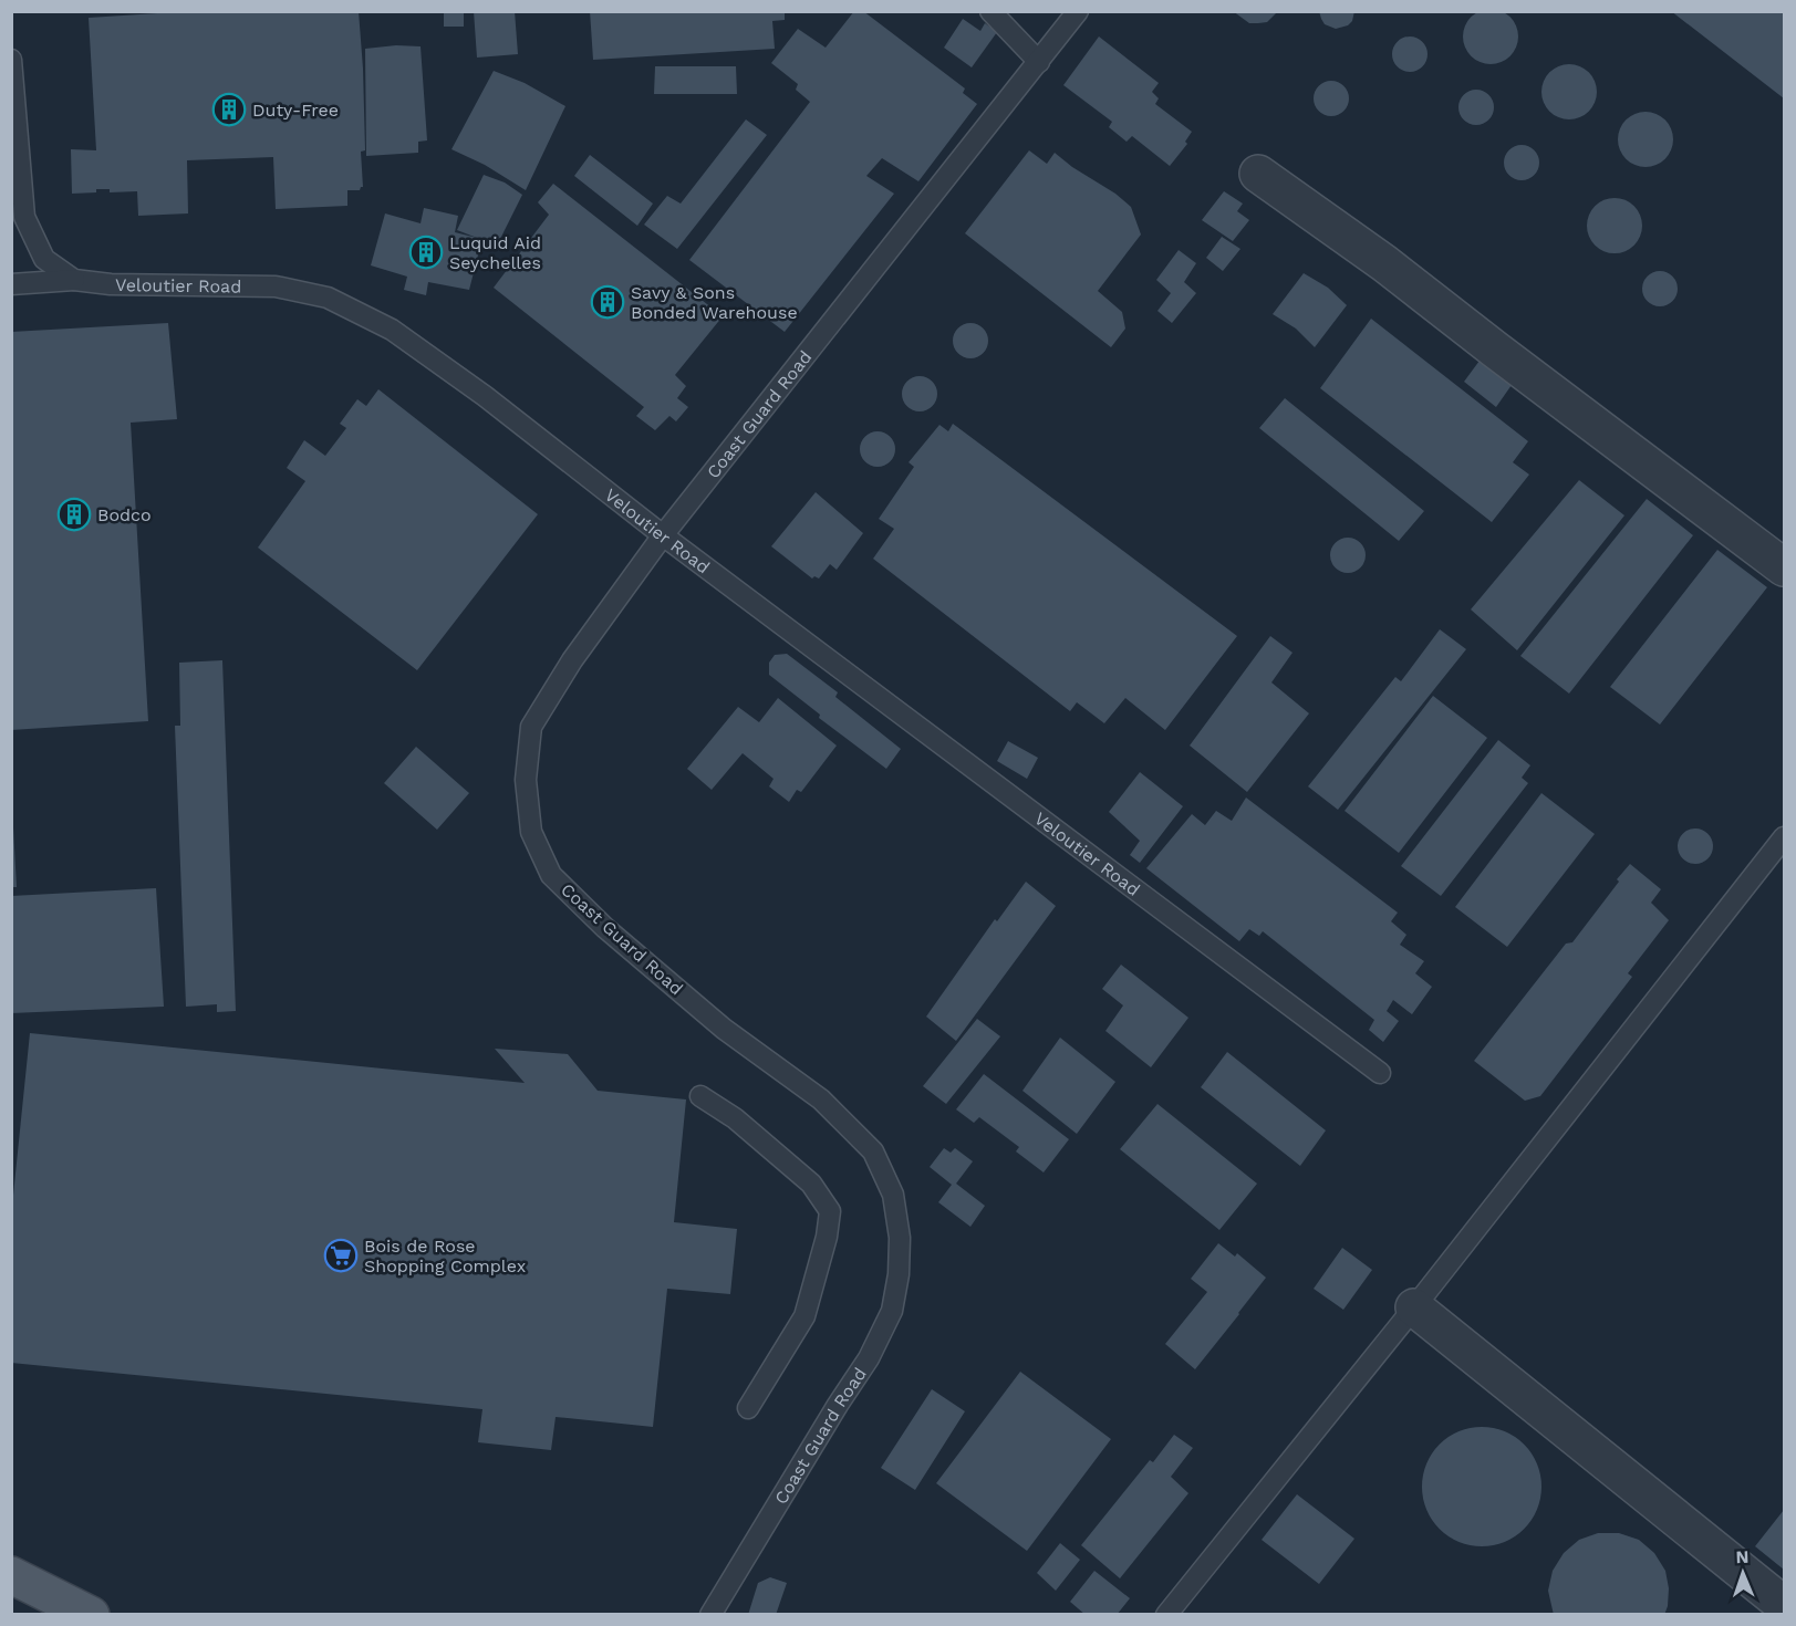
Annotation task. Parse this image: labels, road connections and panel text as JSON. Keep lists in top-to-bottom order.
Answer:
{
  "streets": {
    "lane": ["Veloutier Road", "Coast Guard Road"]
  },
  "crossings": [
    ["Veloutier Road", "Coast Guard Road"]
  ],
  "places": {
    "building": [
      "Duty-Free",
      "Luquid Aid Seychelles",
      "Savy & Sons Bonded Warehouse",
      "Bodco"
    ],
    "supermarket": ["Bois de Rose Shopping Complex"]
  },
  "north": "top"
}
